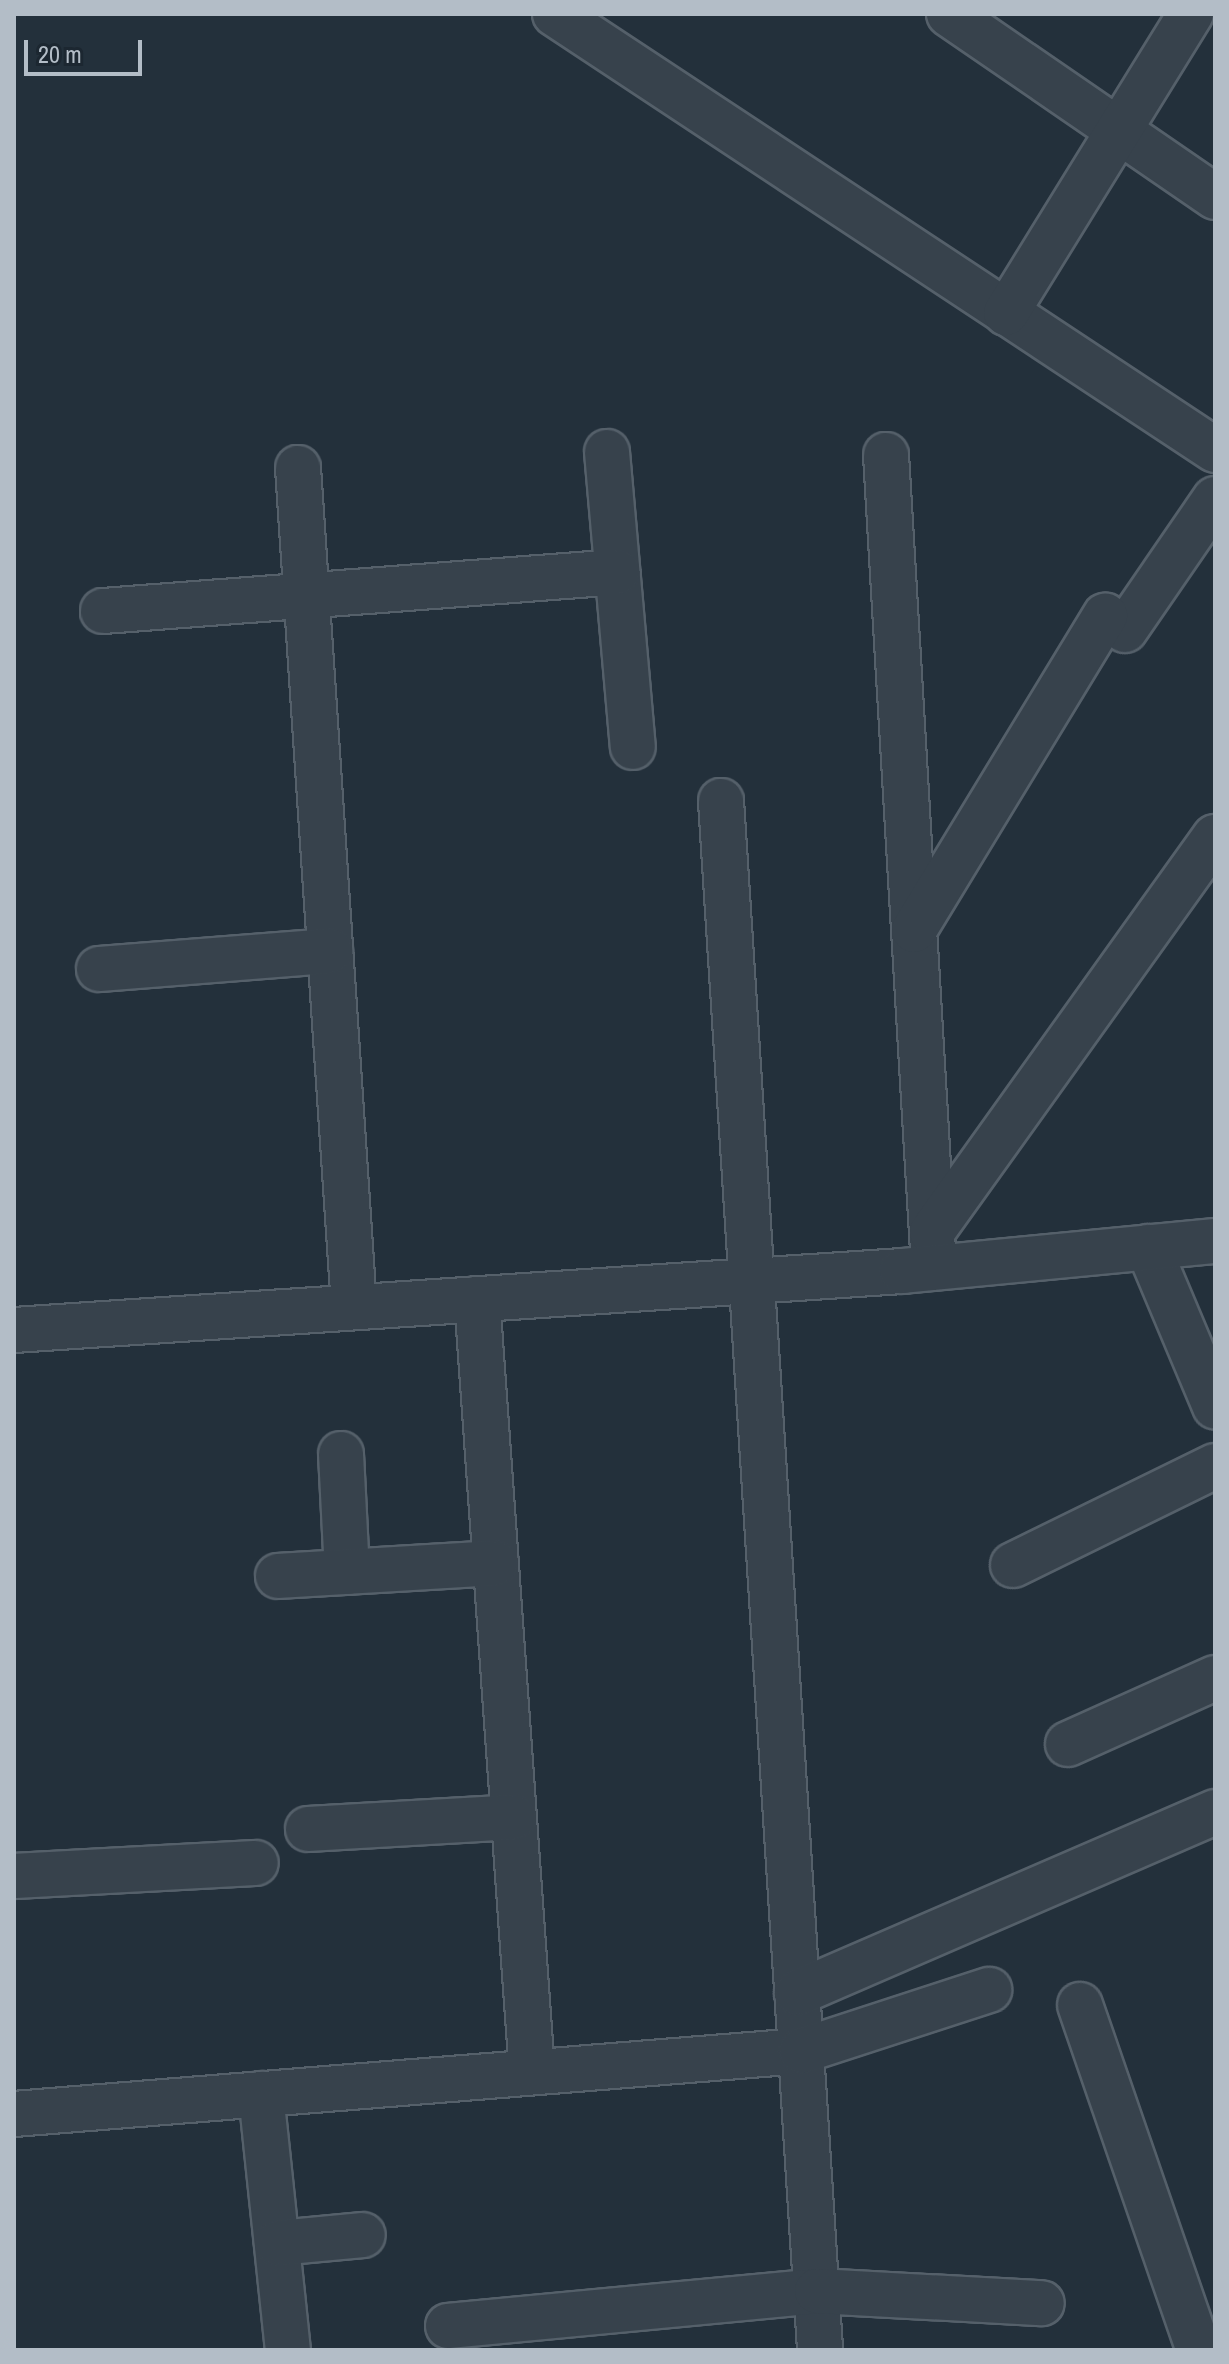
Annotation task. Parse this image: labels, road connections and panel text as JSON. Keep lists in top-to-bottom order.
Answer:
{
  "scale_bar": "20 m"
}
